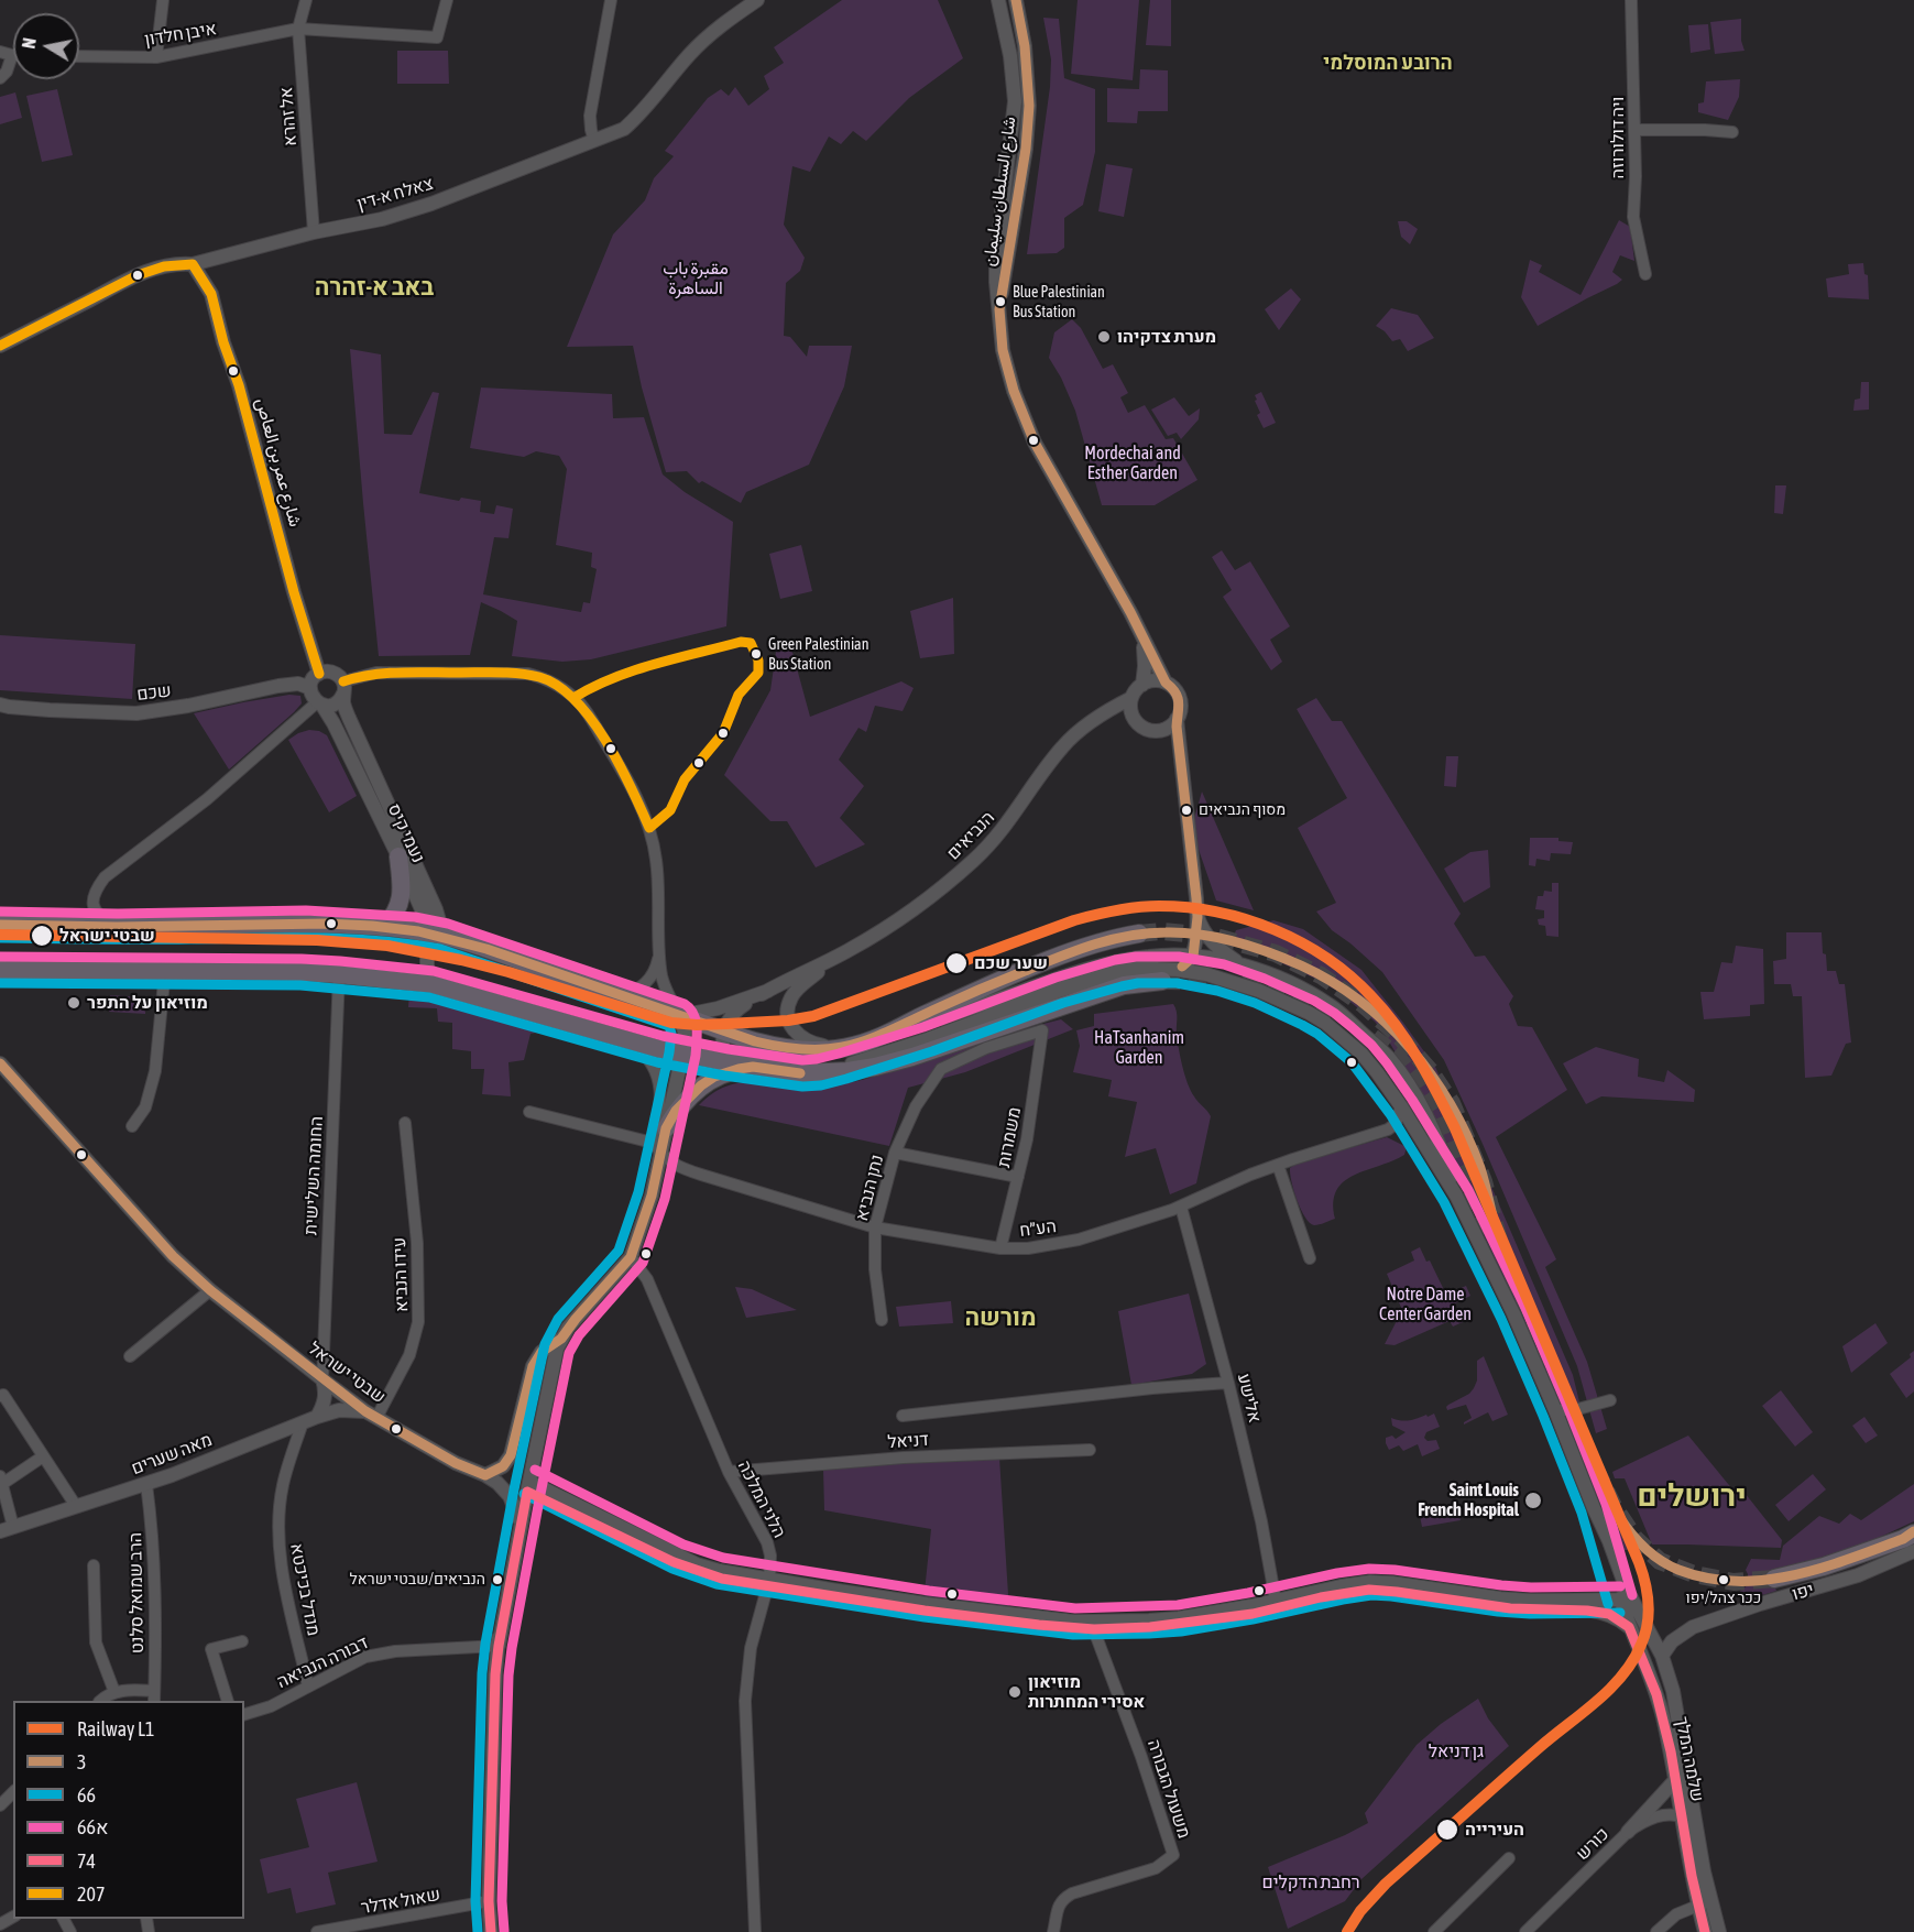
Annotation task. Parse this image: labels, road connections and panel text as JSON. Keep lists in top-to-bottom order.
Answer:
{
  "streets": {
    "highway": ["יפו"],
    "street": [
      "איבן חלדון",
      "אל זהרא",
      "ויה דולורוזה",
      "شارع السلطان سليمان",
      "צאלח א-דין",
      "شارع عمر بن العاص",
      "שכם",
      "נעמי קיס",
      "הנביאים",
      "משמרות",
      "החומה השלישית",
      "נתן הנביא",
      "הע״ח",
      "עידו הנביא",
      "שבטי ישראל",
      "אלישע",
      "דניאל",
      "מאה שערים",
      "הלני המלכה",
      "מנדל בכיכטא",
      "הרב שמואל סלנט",
      "דבורה הנביאה",
      "שלמה המלך",
      "משעול הגבורה",
      "כורש",
      "שאול אדלר"
    ]
  },
  "crossings": [
    ["איבן חלדון", "אל זהרא"],
    ["אל זהרא", "צאלח א-דין"],
    ["شارع السلطان سليمان", "הנביאים"],
    ["צאלח א-דין", "شارع عمر بن العاص"],
    ["شارع عمر بن العاص", "שכם"],
    ["شارع عمر بن العاص", "נעמי קיס"],
    ["שכם", "נעמי קיס"],
    ["משמרות", "נתן הנביא"],
    ["משמרות", "הע״ח"],
    ["החומה השלישית", "שבטי ישראל"],
    ["נתן הנביא", "הע״ח"],
    ["הע״ח", "אלישע"],
    ["עידו הנביא", "שבטי ישראל"],
    ["עידו הנביא", "מאה שערים"],
    ["שבטי ישראל", "מאה שערים"],
    ["אלישע", "דניאל"],
    ["דניאל", "הלני המלכה"],
    ["מאה שערים", "מנדל בכיכטא"],
    ["מאה שערים", "הרב שמואל סלנט"],
    ["מנדל בכיכטא", "דבורה הנביאה"],
    ["יפו", "שלמה המלך"],
    ["שלמה המלך", "כורש"]
  ],
  "districts": [
    "הרובע המוסלמי",
    "באב א-זהרה",
    "מורשה",
    "ירושלים"
  ],
  "parks": [
    "مقبرة باب الساهرة",
    "Mordechai and Esther Garden",
    "HaTsanhanim Garden",
    "Notre Dame Center Garden",
    "גן דניאל",
    "רחבת הדקלים"
  ],
  "places": [
    "Blue Palestinian Bus Station",
    "מערת צדקיהו",
    "Green Palestinian Bus Station",
    "מסוף הנביאים",
    "שבטי ישראל",
    "שער שכם",
    "מוזיאון על התפר",
    "Saint Louis French Hospital",
    "הנביאים/שבטי ישראל",
    "ככר צהל/יפו",
    "מוזיאון אסירי המחתרות",
    "העירייה"
  ],
  "lines": [
    "transit line 3",
    "transit line 207",
    "rail line L1",
    "transit line 66א",
    "transit line 66",
    "transit line 74"
  ],
  "legend": [
    "Railway L1",
    "3",
    "66",
    "66א",
    "74",
    "207"
  ],
  "north": "left"
}
